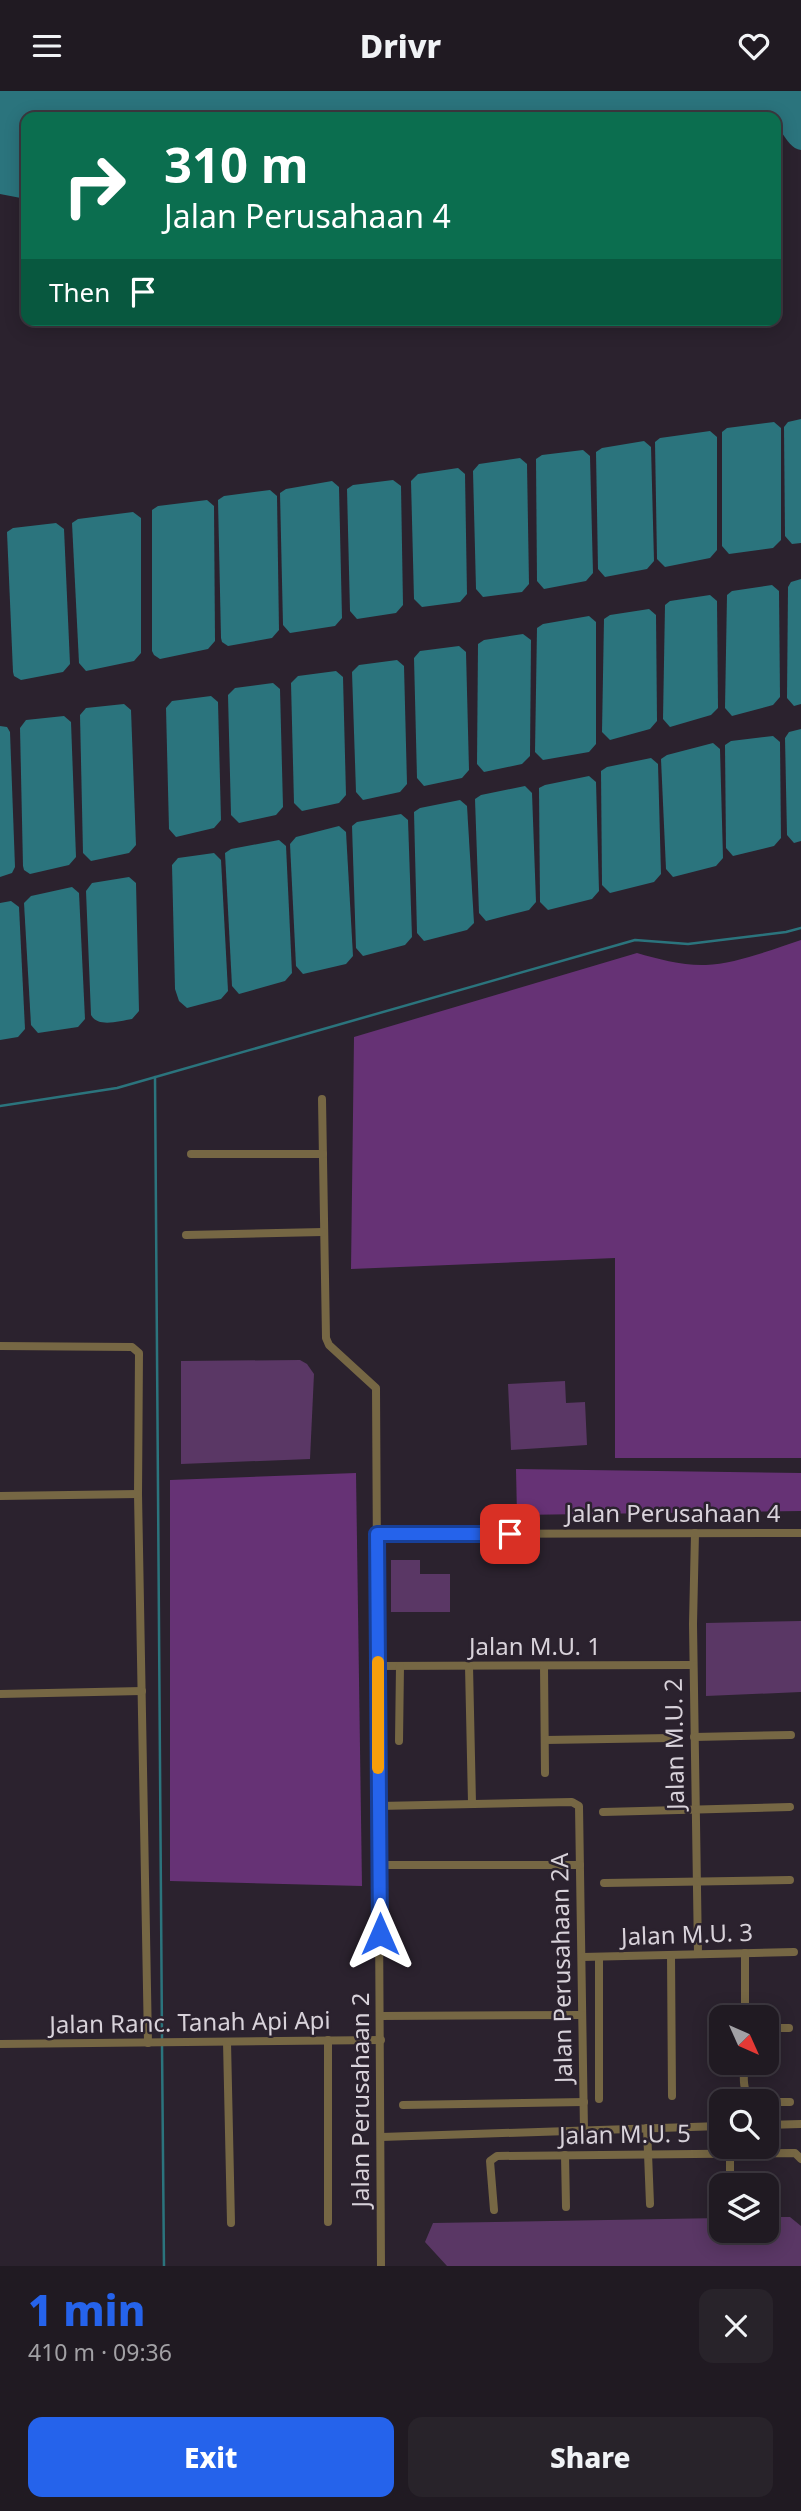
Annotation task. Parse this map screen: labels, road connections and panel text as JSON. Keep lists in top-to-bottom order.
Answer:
{
  "streets": {
    "street": [
      "Jalan Perusahaan 4",
      "Jalan M.U. 1",
      "Jalan M.U. 2",
      "Jalan M.U. 3",
      "Jalan Perusahaan 2A",
      "Jalan Ranc. Tanah Api Api",
      "Jalan Perusahaan 2",
      "Jalan M.U. 5"
    ]
  },
  "crossings": [
    ["Jalan Perusahaan 4", "Jalan M.U. 2"],
    ["Jalan Perusahaan 4", "Jalan Perusahaan 2"],
    ["Jalan M.U. 1", "Jalan M.U. 2"],
    ["Jalan M.U. 1", "Jalan Perusahaan 2"],
    ["Jalan M.U. 2", "Jalan M.U. 3"],
    ["Jalan M.U. 3", "Jalan Perusahaan 2A"],
    ["Jalan Ranc. Tanah Api Api", "Jalan Perusahaan 2"]
  ],
  "north": "bottom right",
  "page": {
    "header": "Drivr",
    "turn": ["310 m", "Jalan Perusahaan 4"],
    "then": "Then",
    "heading": ["1 min", "410 m · 09:36"],
    "buttons": ["Exit", "Share"]
  }
}
